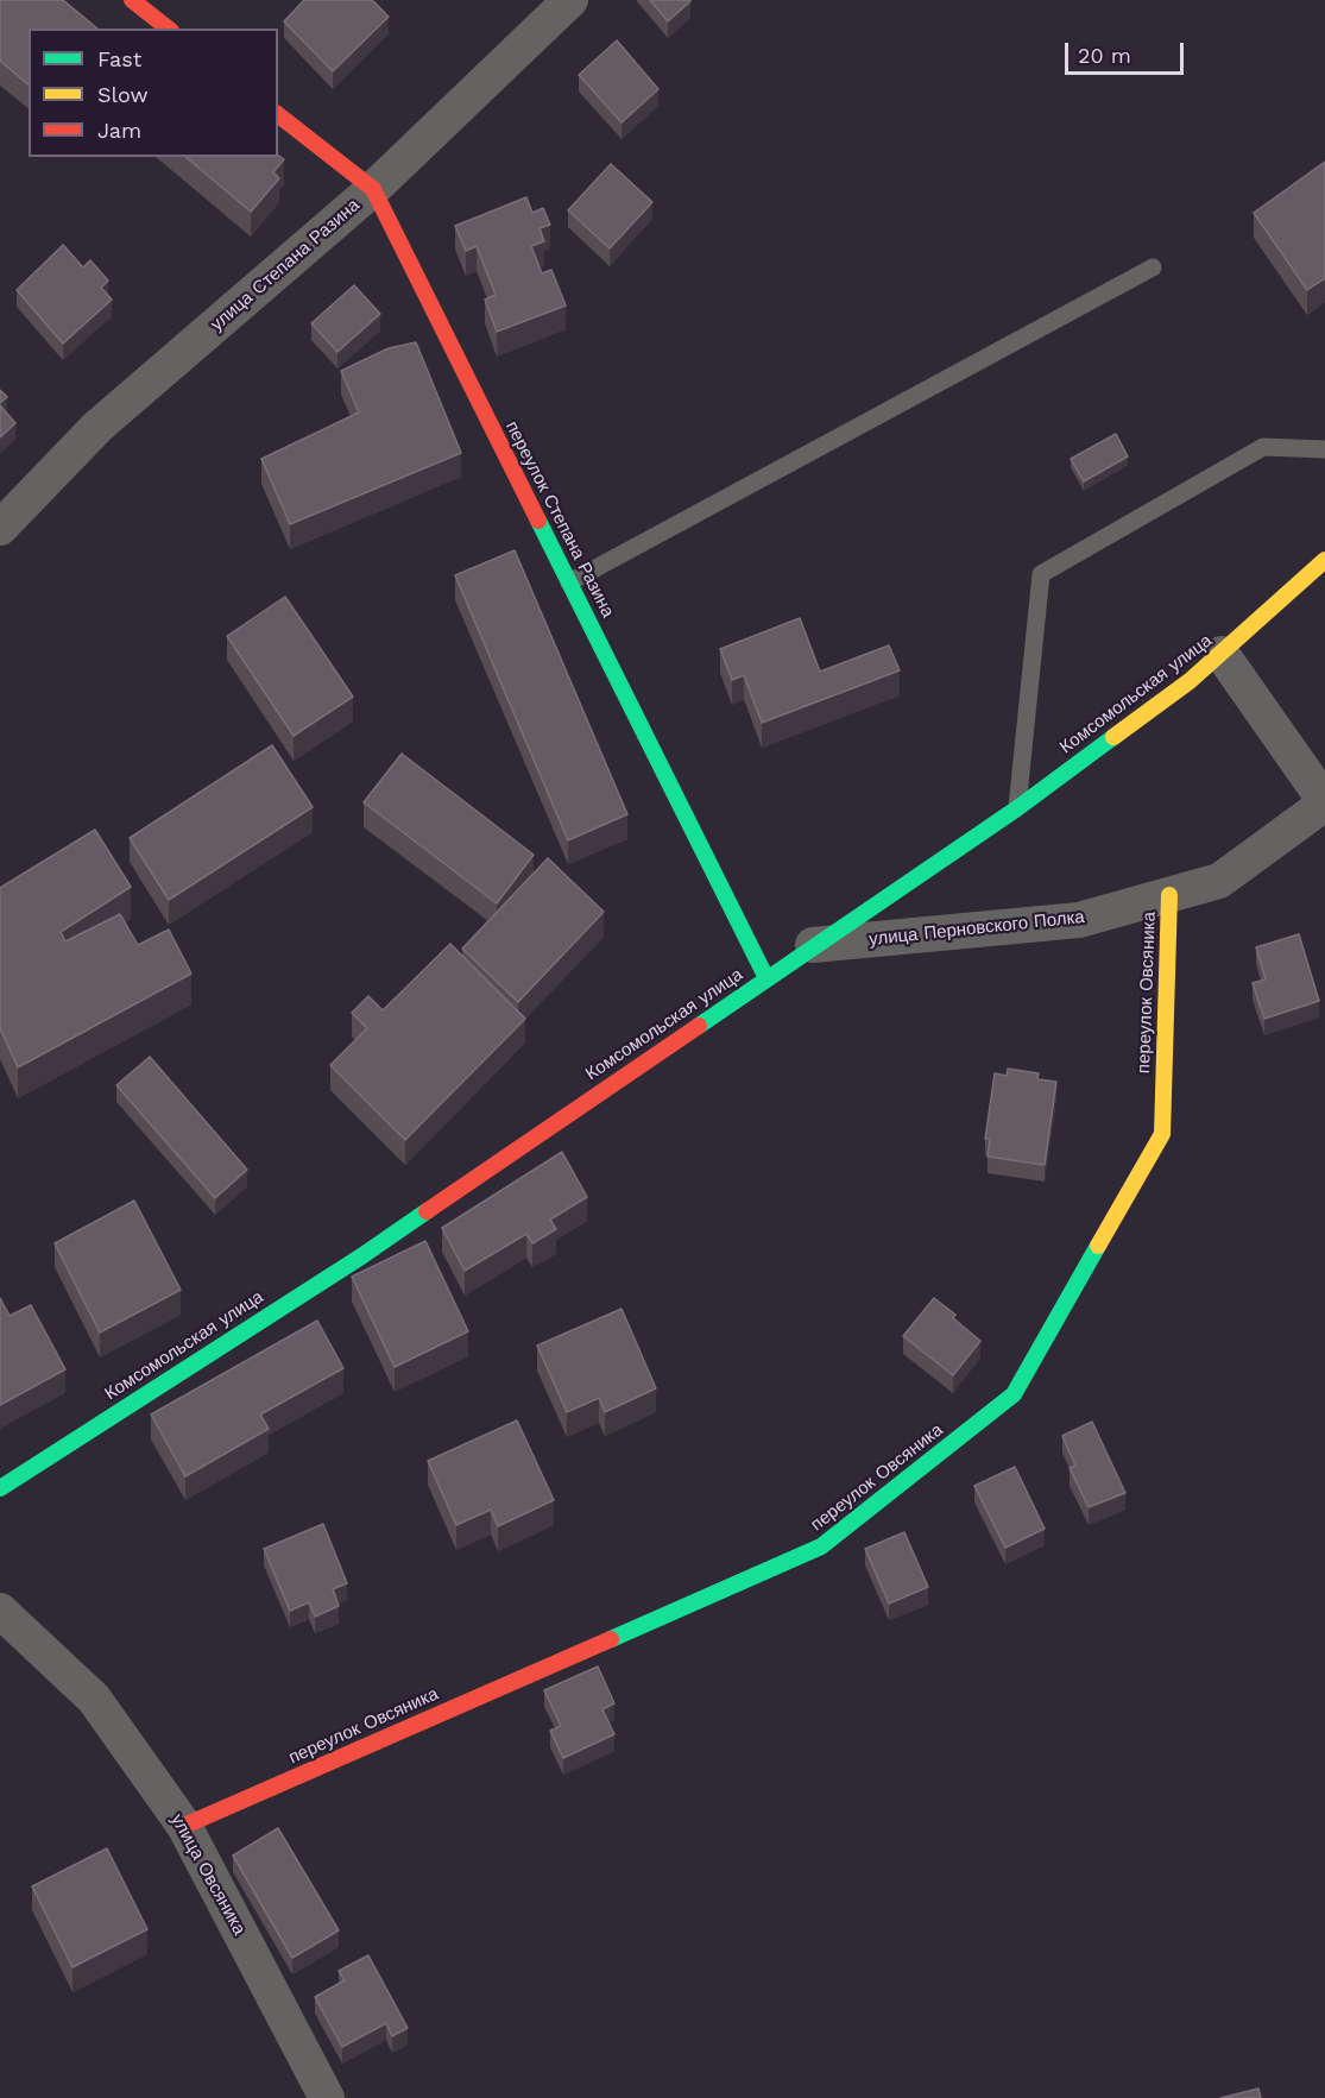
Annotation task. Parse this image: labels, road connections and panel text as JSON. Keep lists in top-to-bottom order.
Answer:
{
  "streets": {
    "street": [
      "улица Степана Разина",
      "переулок Степана Разина",
      "Комсомольская улица",
      "улица Перновского Полка",
      "переулок Овсяника",
      "улица Овсяника"
    ]
  },
  "crossings": [
    ["улица Степана Разина", "переулок Степана Разина"],
    ["переулок Степана Разина", "Комсомольская улица"],
    ["Комсомольская улица", "улица Перновского Полка"],
    ["улица Перновского Полка", "переулок Овсяника"],
    ["переулок Овсяника", "улица Овсяника"]
  ],
  "legend": ["Fast", "Slow", "Jam"],
  "scale_bar": "20 m"
}
